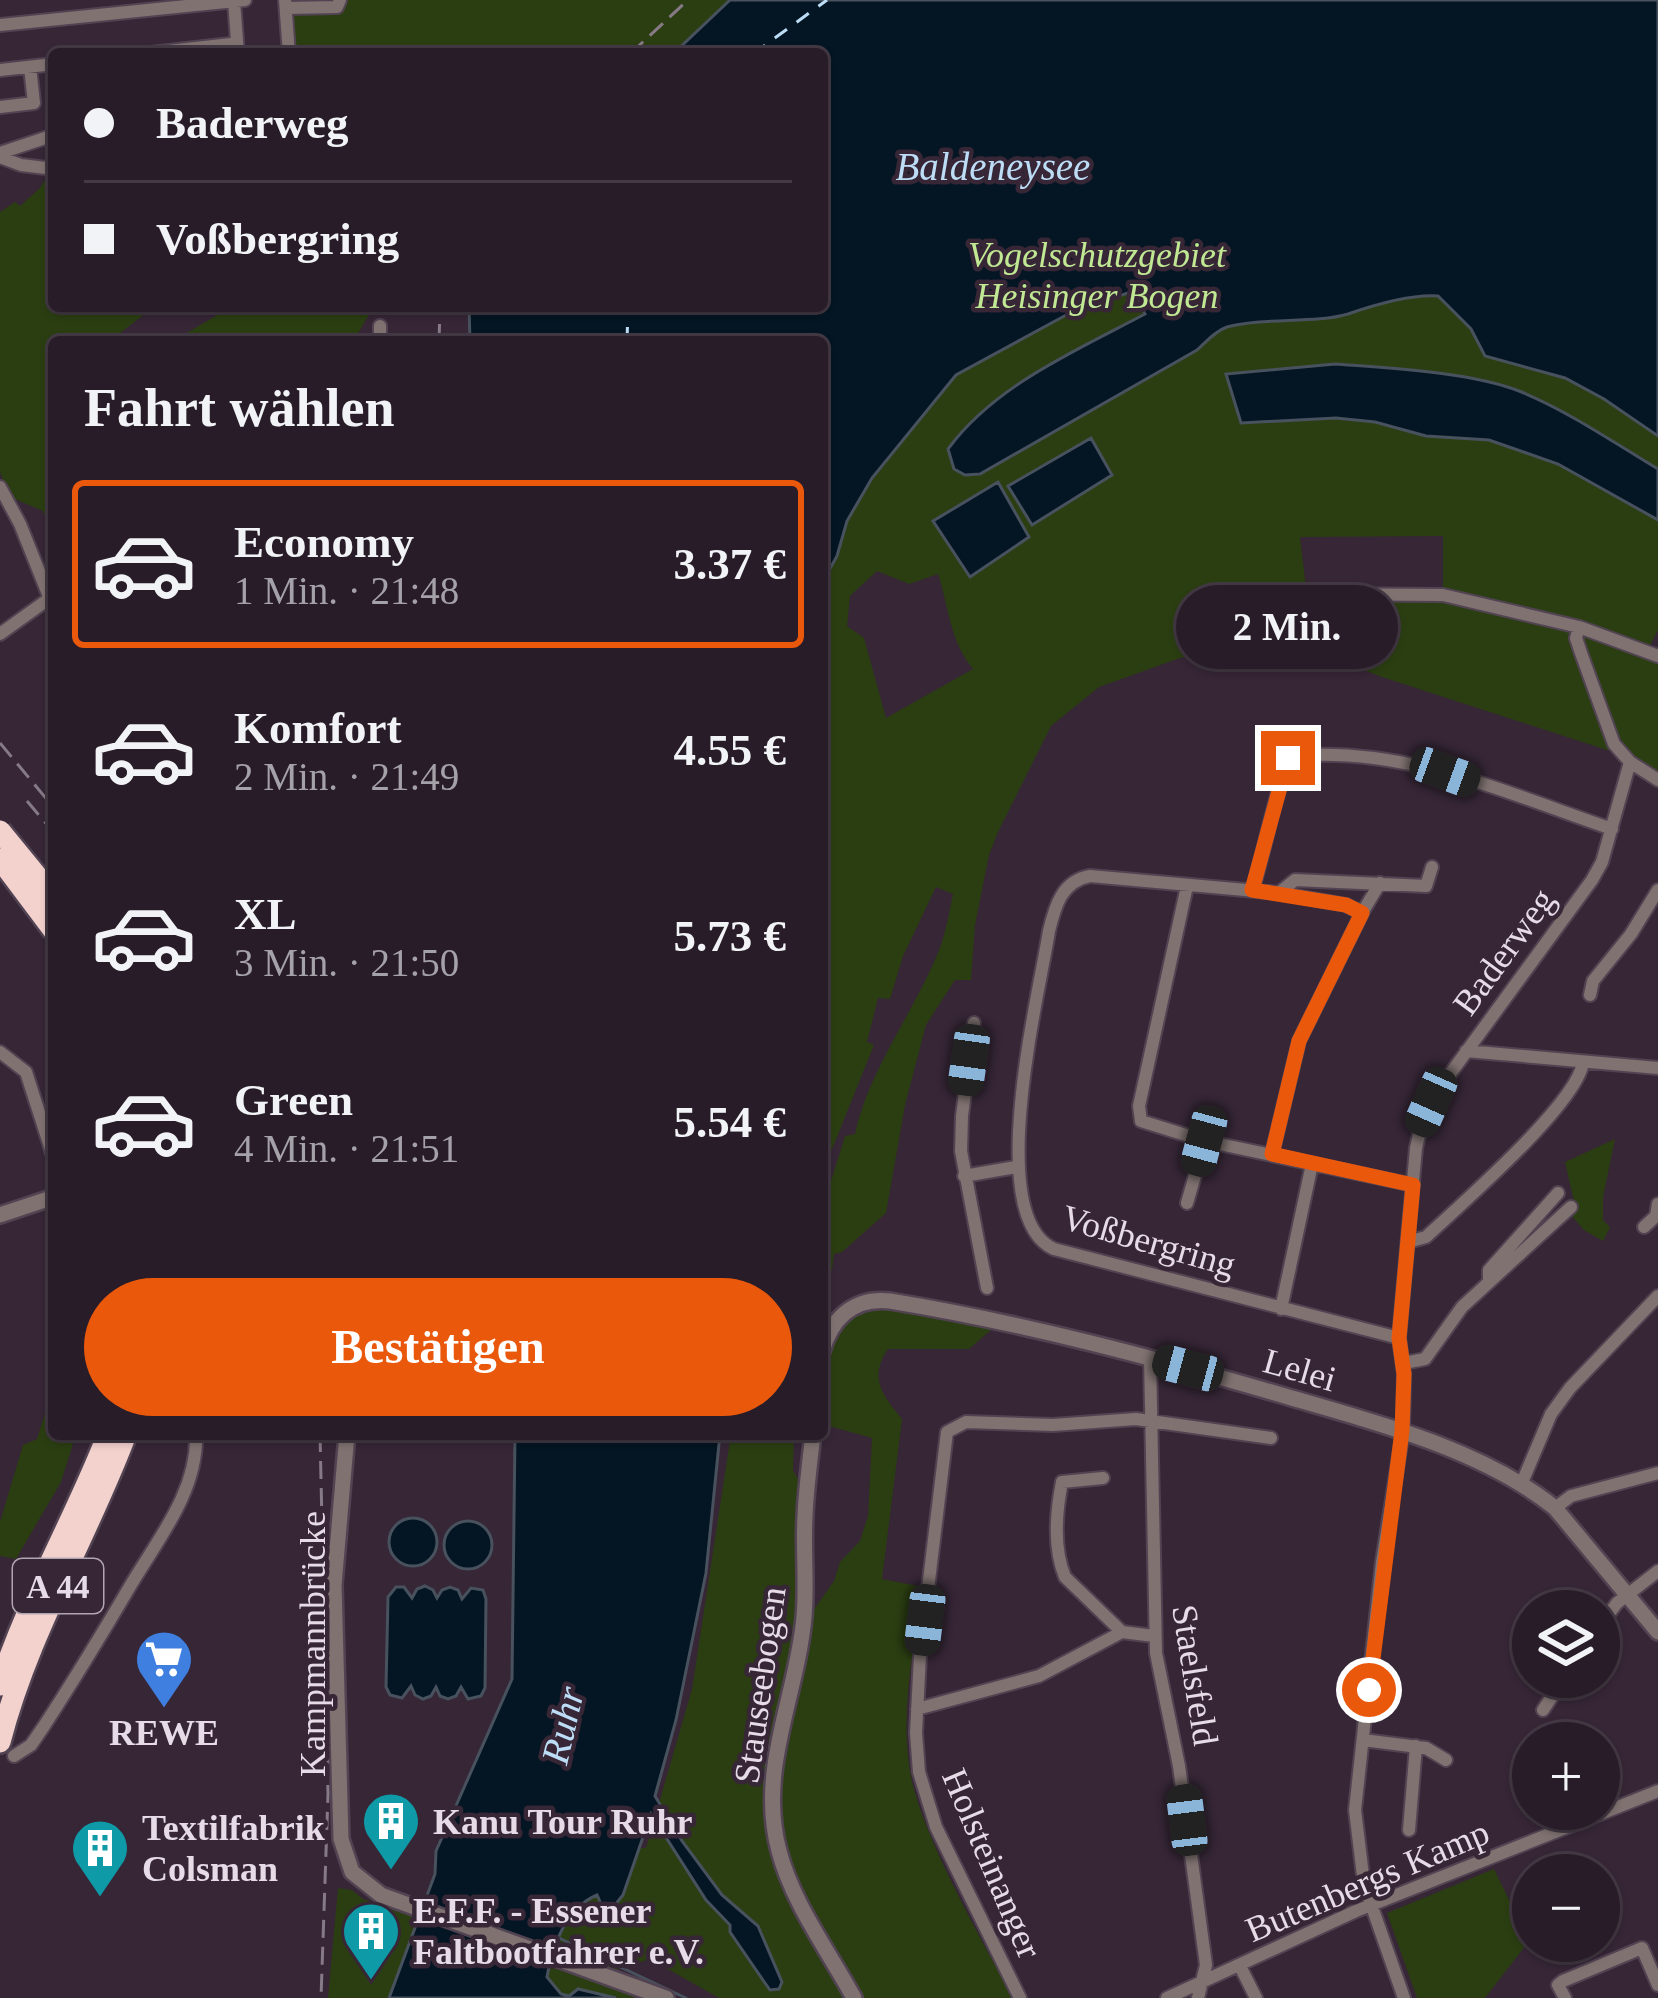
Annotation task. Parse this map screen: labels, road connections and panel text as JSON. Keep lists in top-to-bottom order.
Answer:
{
  "streets": {
    "highway": ["A 44"],
    "street": [
      "Baderweg",
      "Voßbergring",
      "Lelei",
      "Kampmannbrücke",
      "Staelsfeld",
      "Stauseebogen",
      "Holsteinanger",
      "Butenbergs Kamp"
    ]
  },
  "crossings": [
    ["Baderweg", "Voßbergring"],
    ["Baderweg", "Lelei"],
    ["Baderweg", "Butenbergs Kamp"],
    ["Lelei", "Staelsfeld"],
    ["Staelsfeld", "Holsteinanger"],
    ["Staelsfeld", "Butenbergs Kamp"]
  ],
  "water": ["Baldeneysee", "Ruhr"],
  "parks": ["Vogelschutzgebiet Heisinger Bogen"],
  "places": {
    "supermarket": ["REWE"],
    "building": ["Kanu Tour Ruhr", "Textilfabrik Colsman", "E.F.F. - Essener Faltbootfahrer e.V."]
  },
  "page": {
    "banner": ["Baderweg", "Voßbergring"],
    "heading": "Fahrt wählen",
    "list": [
      {
        "name": "Economy",
        "note": "1 Min. · 21:48",
        "value": "3.37 €"
      },
      {
        "name": "Komfort",
        "note": "2 Min. · 21:49",
        "value": "4.55 €"
      },
      {
        "name": "XL",
        "note": "3 Min. · 21:50",
        "value": "5.73 €"
      },
      {
        "name": "Green",
        "note": "4 Min. · 21:51",
        "value": "5.54 €"
      }
    ],
    "bubble": "2 Min.",
    "buttons": "Bestätigen",
    "map_buttons": ["+", "−"]
  }
}
